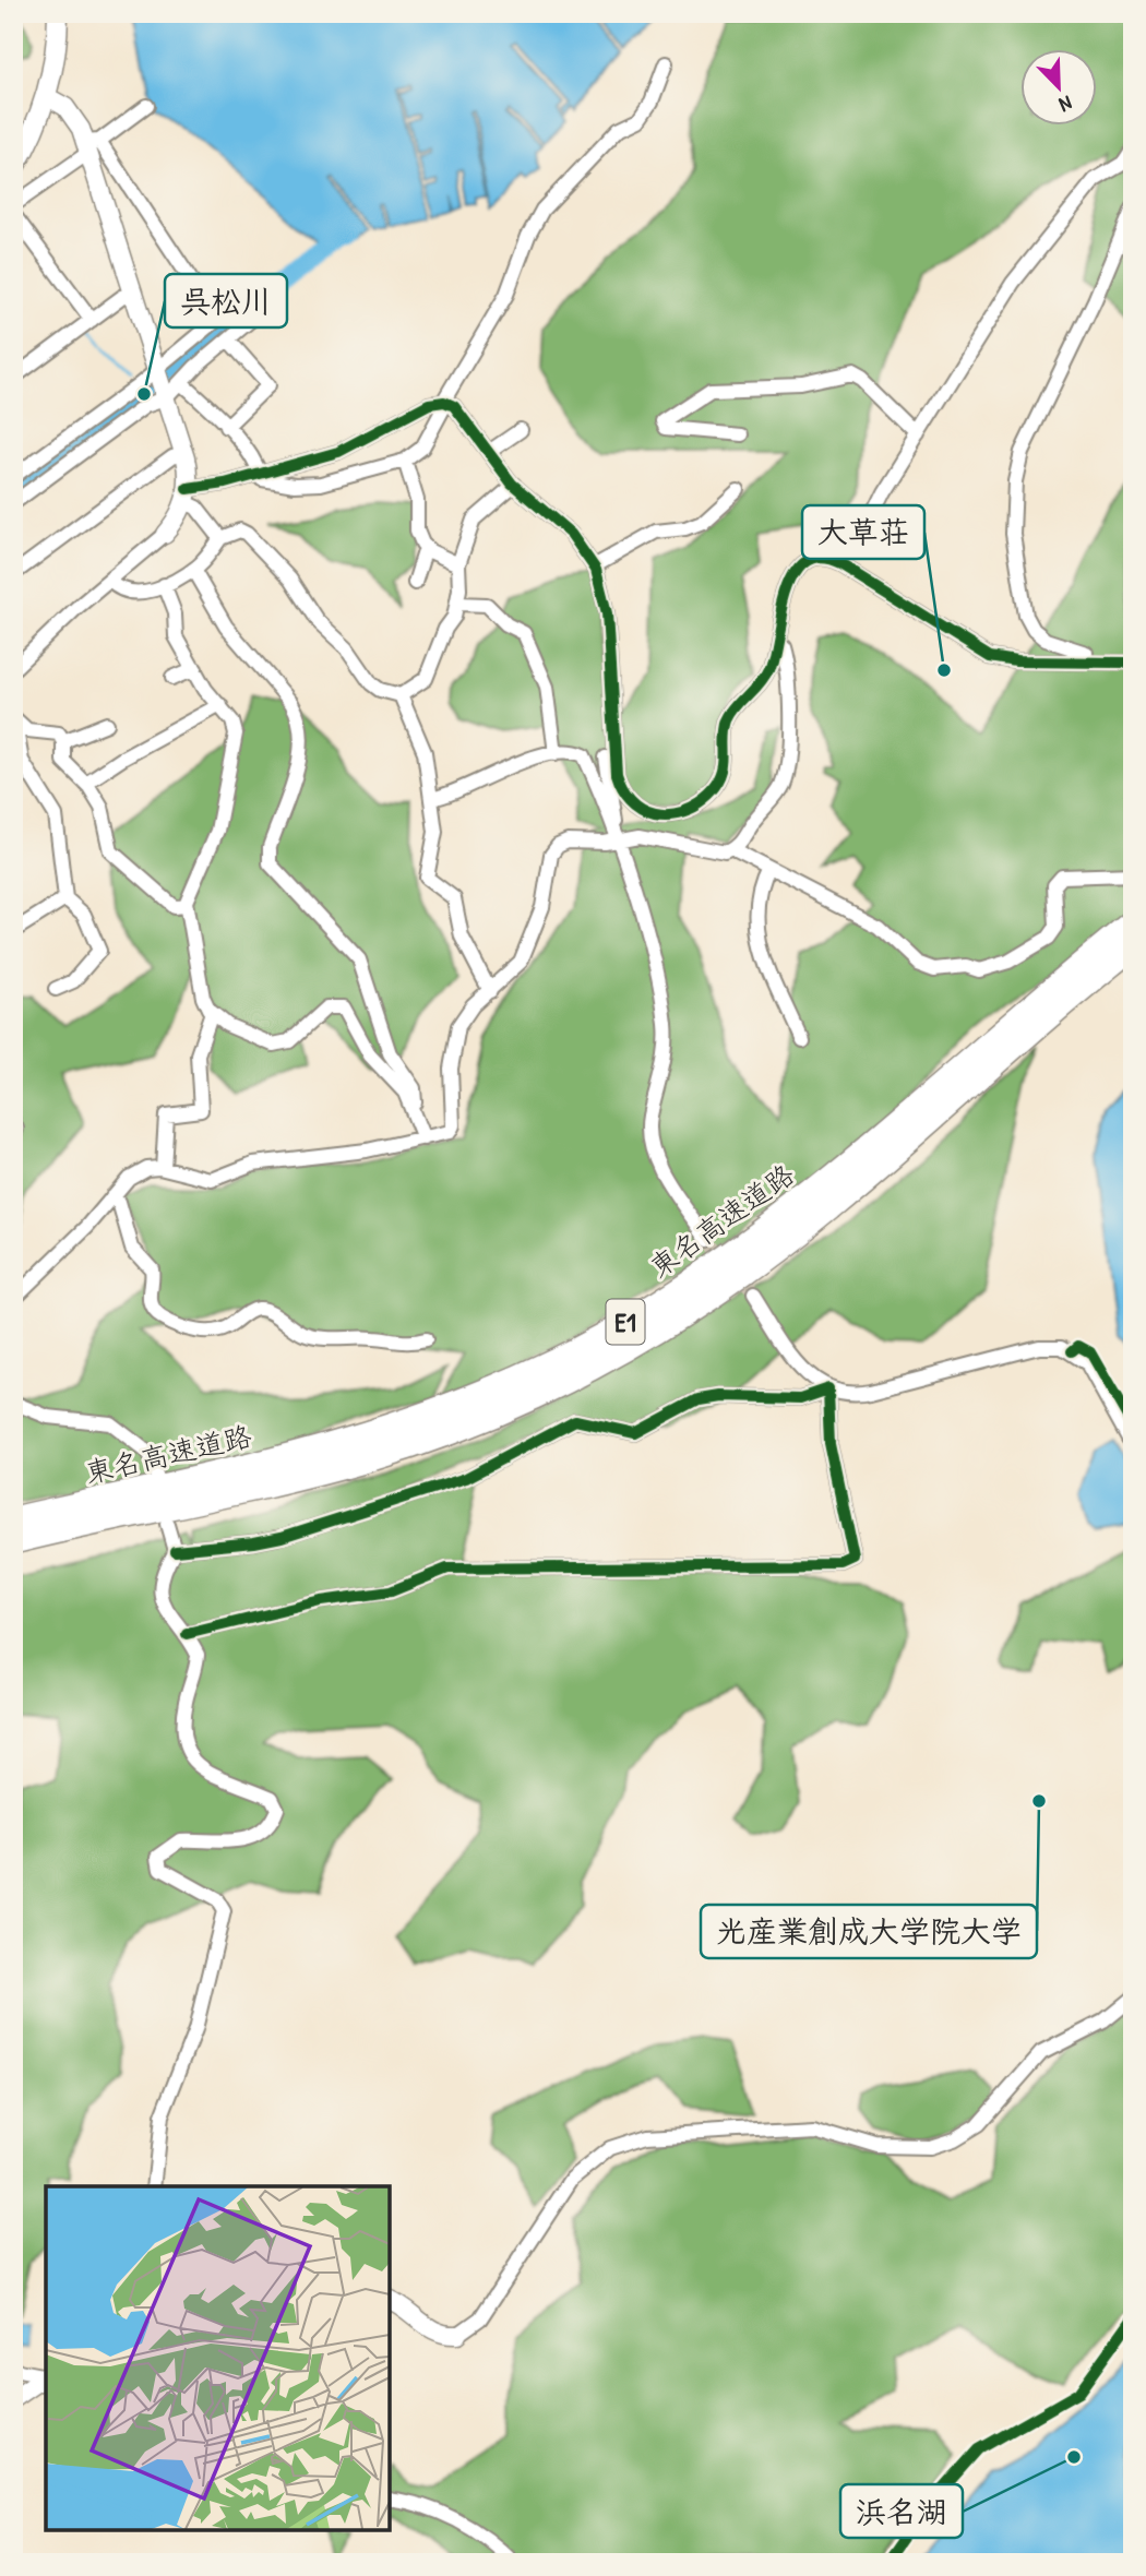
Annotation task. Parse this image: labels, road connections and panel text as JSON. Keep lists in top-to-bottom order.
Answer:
{
  "streets": {
    "highway": ["東名高速道路", "E1"]
  },
  "places": [
    "呉松川",
    "大草荘",
    "光産業創成大学院大学",
    "浜名湖"
  ],
  "north": "bottom right"
}
